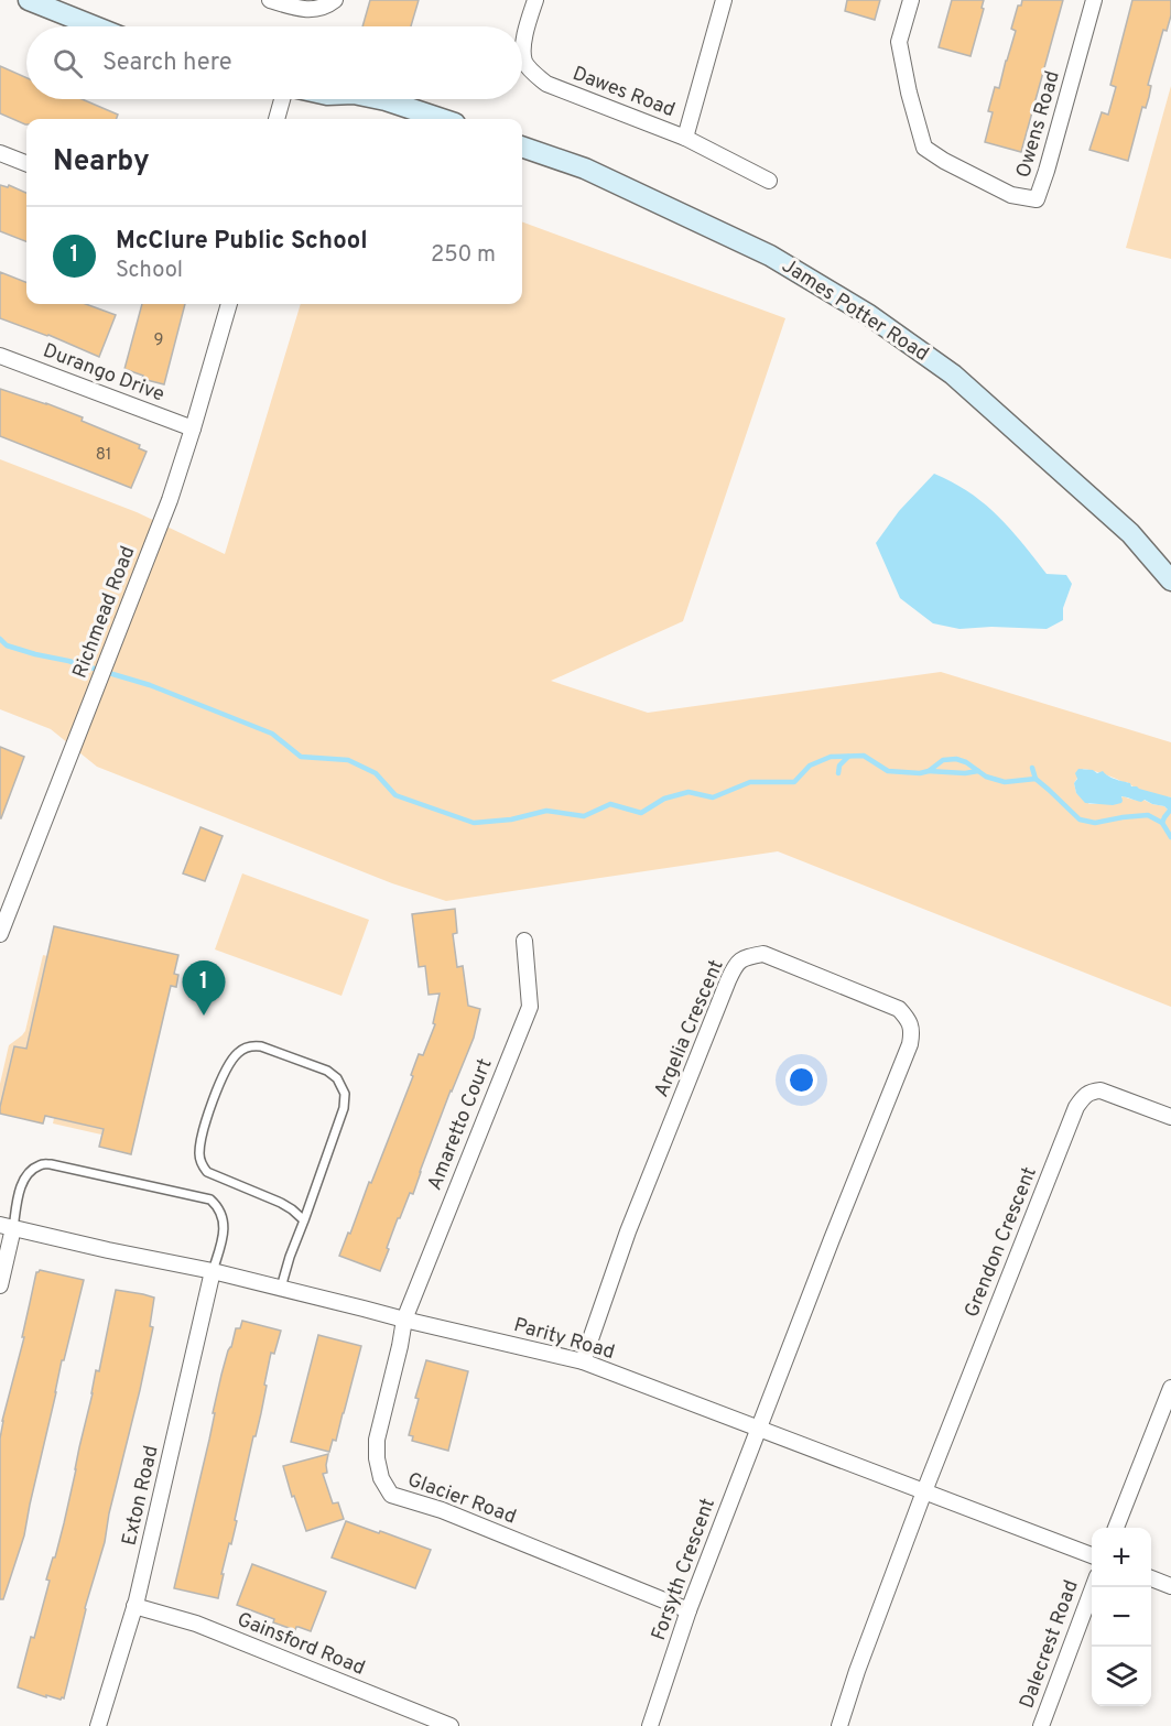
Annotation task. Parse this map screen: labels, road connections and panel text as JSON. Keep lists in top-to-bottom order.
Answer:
{
  "streets": {
    "main road": ["James Potter Road"],
    "street": [
      "Dawes Road",
      "Owens Road",
      "Durango Drive",
      "Richmead Road",
      "Argelia Crescent",
      "Amaretto Court",
      "Grendon Crescent",
      "Parity Road",
      "Exton Road",
      "Glacier Road",
      "Forsyth Crescent",
      "Gainsford Road",
      "Dalecrest Road"
    ]
  },
  "crossings": [
    ["Durango Drive", "Richmead Road"],
    ["Argelia Crescent", "Parity Road"],
    ["Argelia Crescent", "Forsyth Crescent"],
    ["Amaretto Court", "Parity Road"],
    ["Amaretto Court", "Glacier Road"],
    ["Grendon Crescent", "Parity Road"],
    ["Parity Road", "Exton Road"],
    ["Parity Road", "Glacier Road"],
    ["Parity Road", "Forsyth Crescent"],
    ["Exton Road", "Gainsford Road"],
    ["Glacier Road", "Forsyth Crescent"]
  ],
  "house_numbers": ["9", "81"],
  "page": {
    "search": "Search here",
    "heading": "Nearby",
    "list": [
      {
        "mark": "1",
        "name": "McClure Public School",
        "note": "School",
        "value": "250 m"
      }
    ],
    "pins": "1",
    "map_buttons": ["+", "−"]
  }
}
